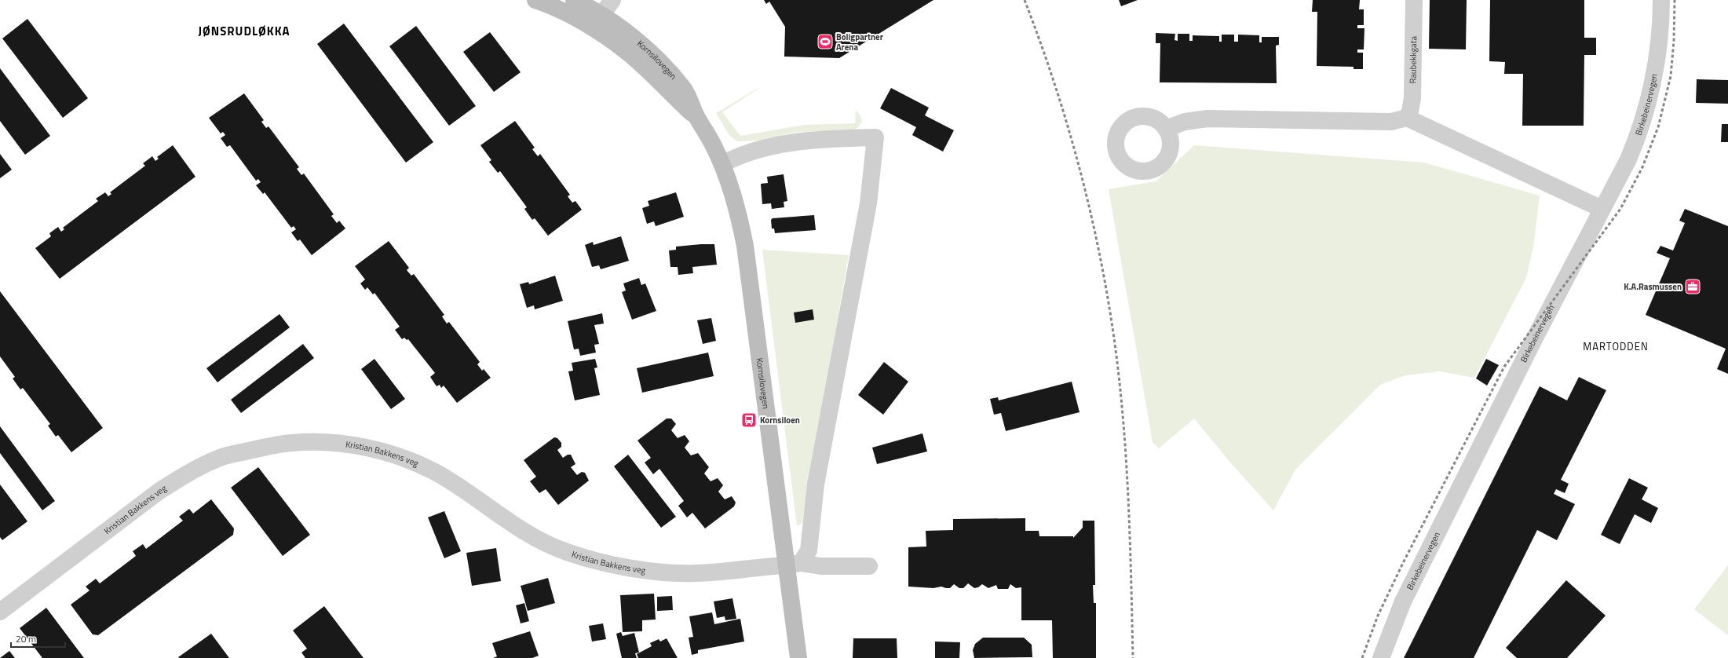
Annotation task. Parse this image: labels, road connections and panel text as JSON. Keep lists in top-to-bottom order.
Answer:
{
  "streets": {
    "main road": ["Kornsilovegen"],
    "street": ["Raubekkgata", "Birkebeinervegen", "Kristian Bakkens veg"]
  },
  "crossings": [
    ["Kornsilovegen", "Kristian Bakkens veg"]
  ],
  "districts": ["JØNSRUDLØKKA", "MARTODDEN"],
  "places": {
    "sports": ["Boligpartner Arena"],
    "office": ["K.A.Rasmussen"],
    "bus stop": ["Kornsiloen"]
  },
  "scale_bar": "20 m"
}
